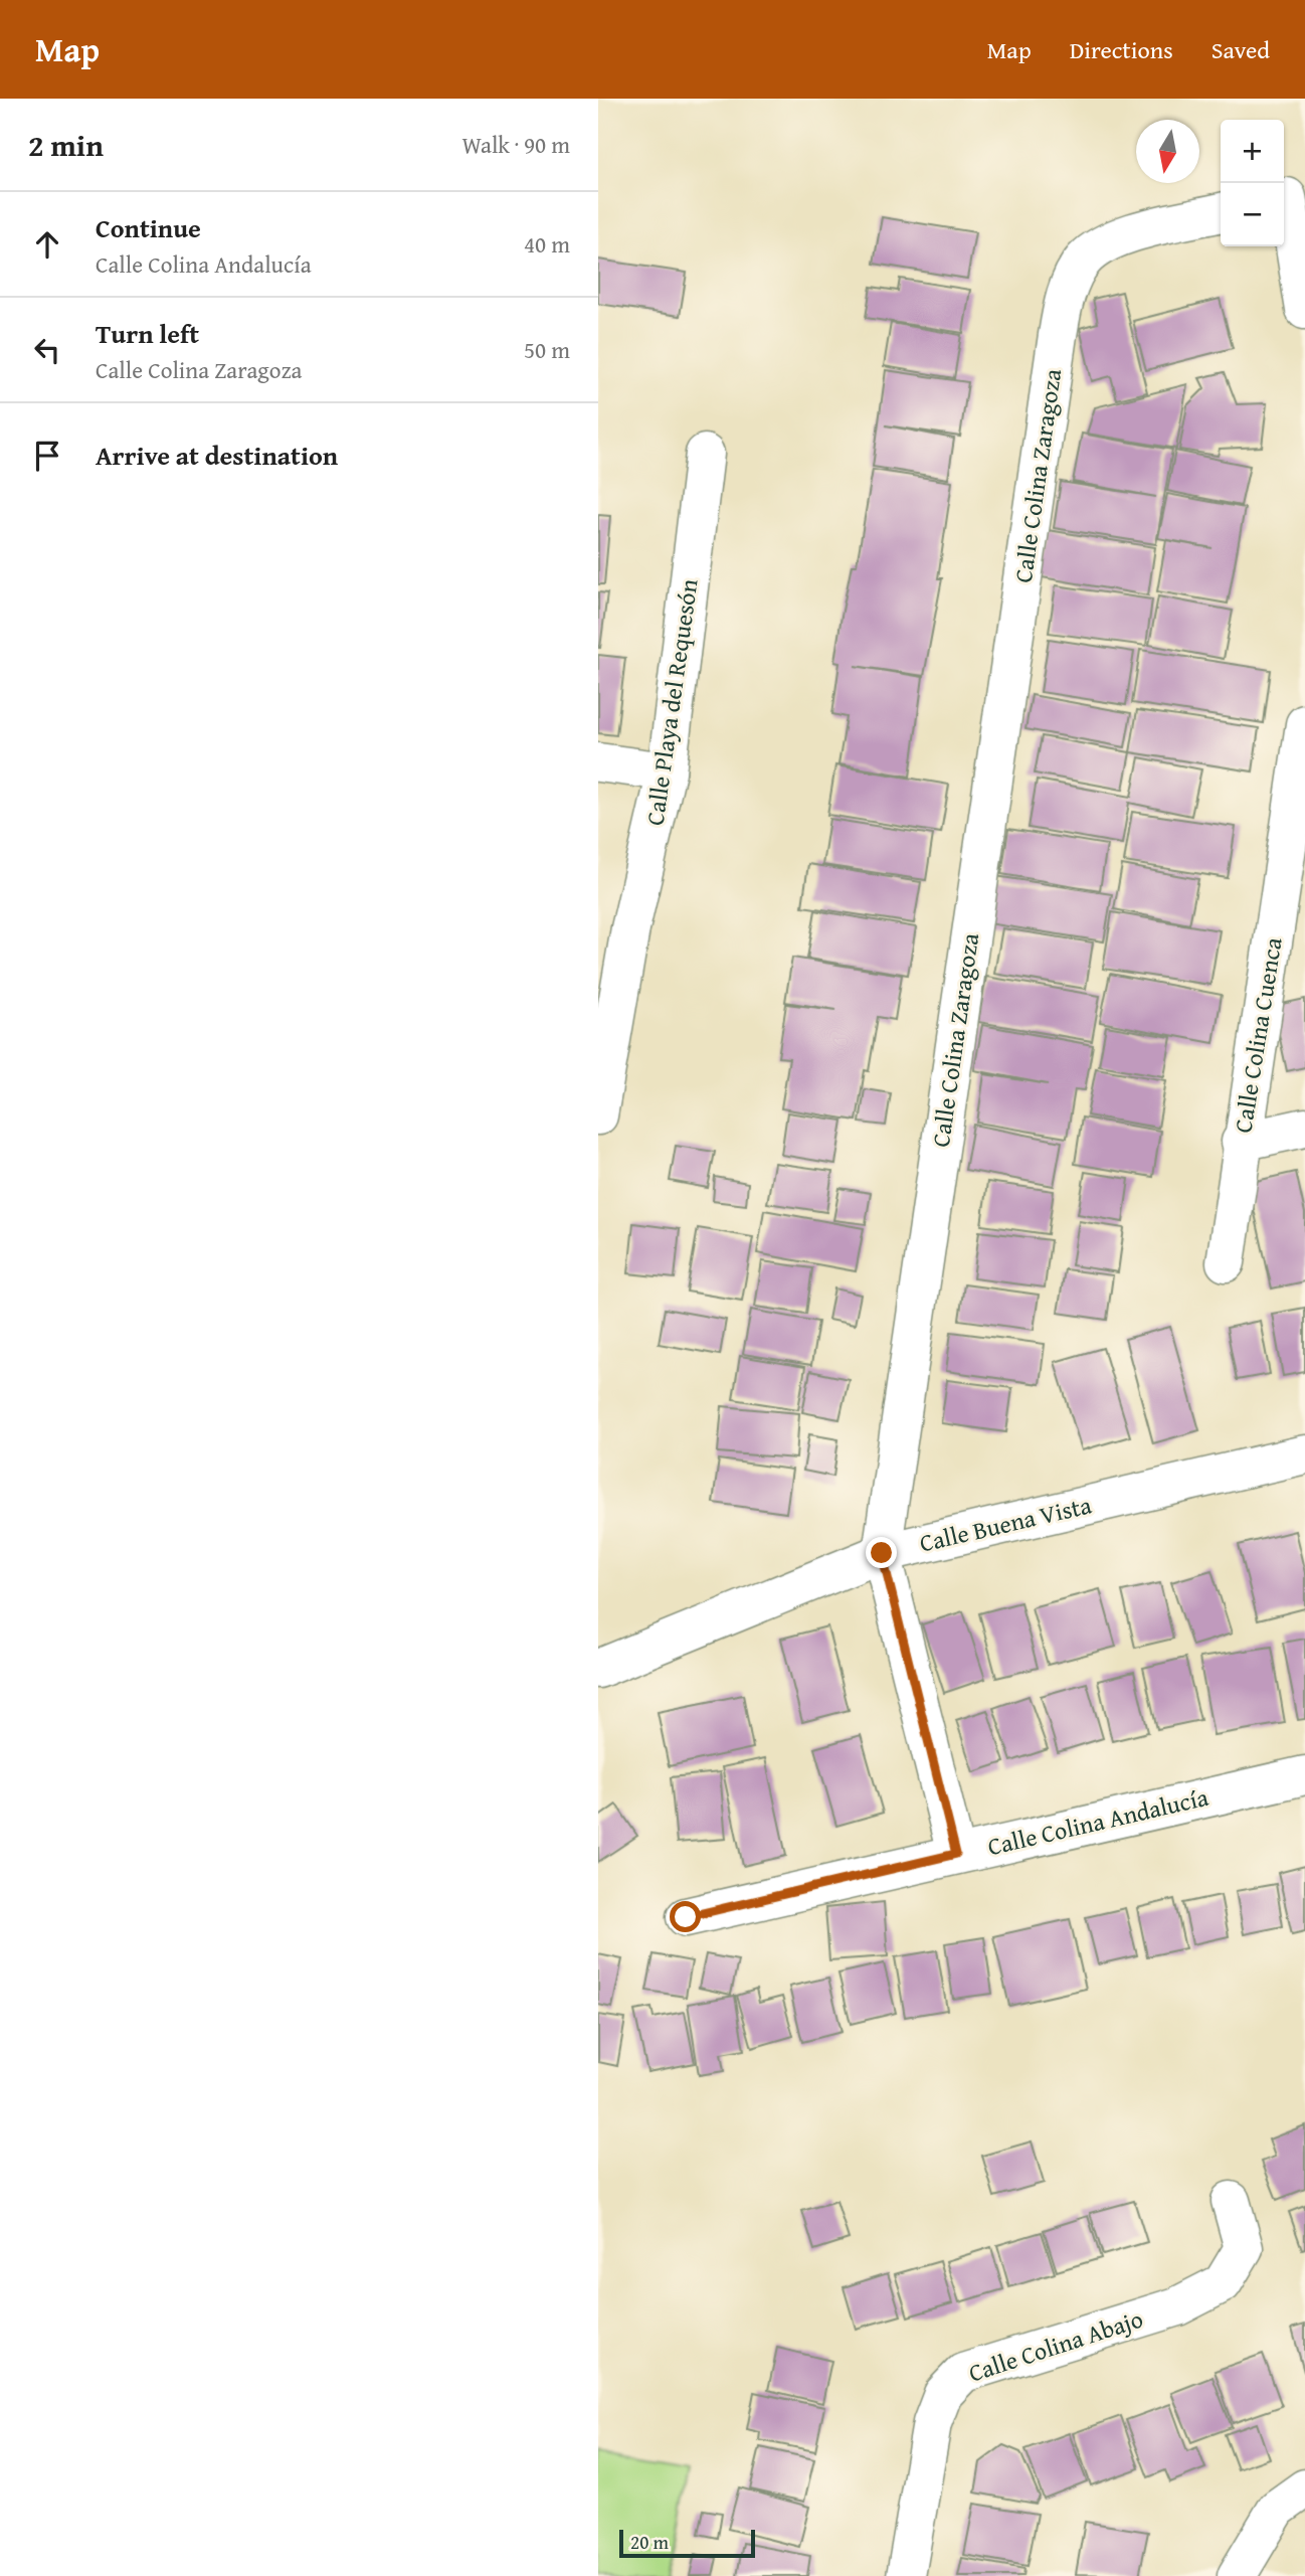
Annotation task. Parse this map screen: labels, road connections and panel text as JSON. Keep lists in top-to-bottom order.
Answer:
{
  "streets": {
    "street": [
      "Calle Colina Zaragoza",
      "Calle Playa del Requesón",
      "Calle Colina Cuenca",
      "Calle Buena Vista",
      "Calle Colina Andalucía",
      "Calle Colina Abajo"
    ]
  },
  "crossings": [
    ["Calle Colina Zaragoza", "Calle Buena Vista"],
    ["Calle Colina Zaragoza", "Calle Colina Andalucía"]
  ],
  "scale_bar": "20 m",
  "north": "bottom",
  "page": {
    "header": "Map",
    "nav": ["Map", "Directions", "Saved"],
    "heading": ["2 min", "Walk · 90 m"],
    "map_buttons": ["+", "−"],
    "list": [
      ["Continue", "Calle Colina Andalucía", "40 m"],
      ["Turn left", "Calle Colina Zaragoza", "50 m"],
      "Arrive at destination"
    ],
    "scale": "20 m"
  }
}
